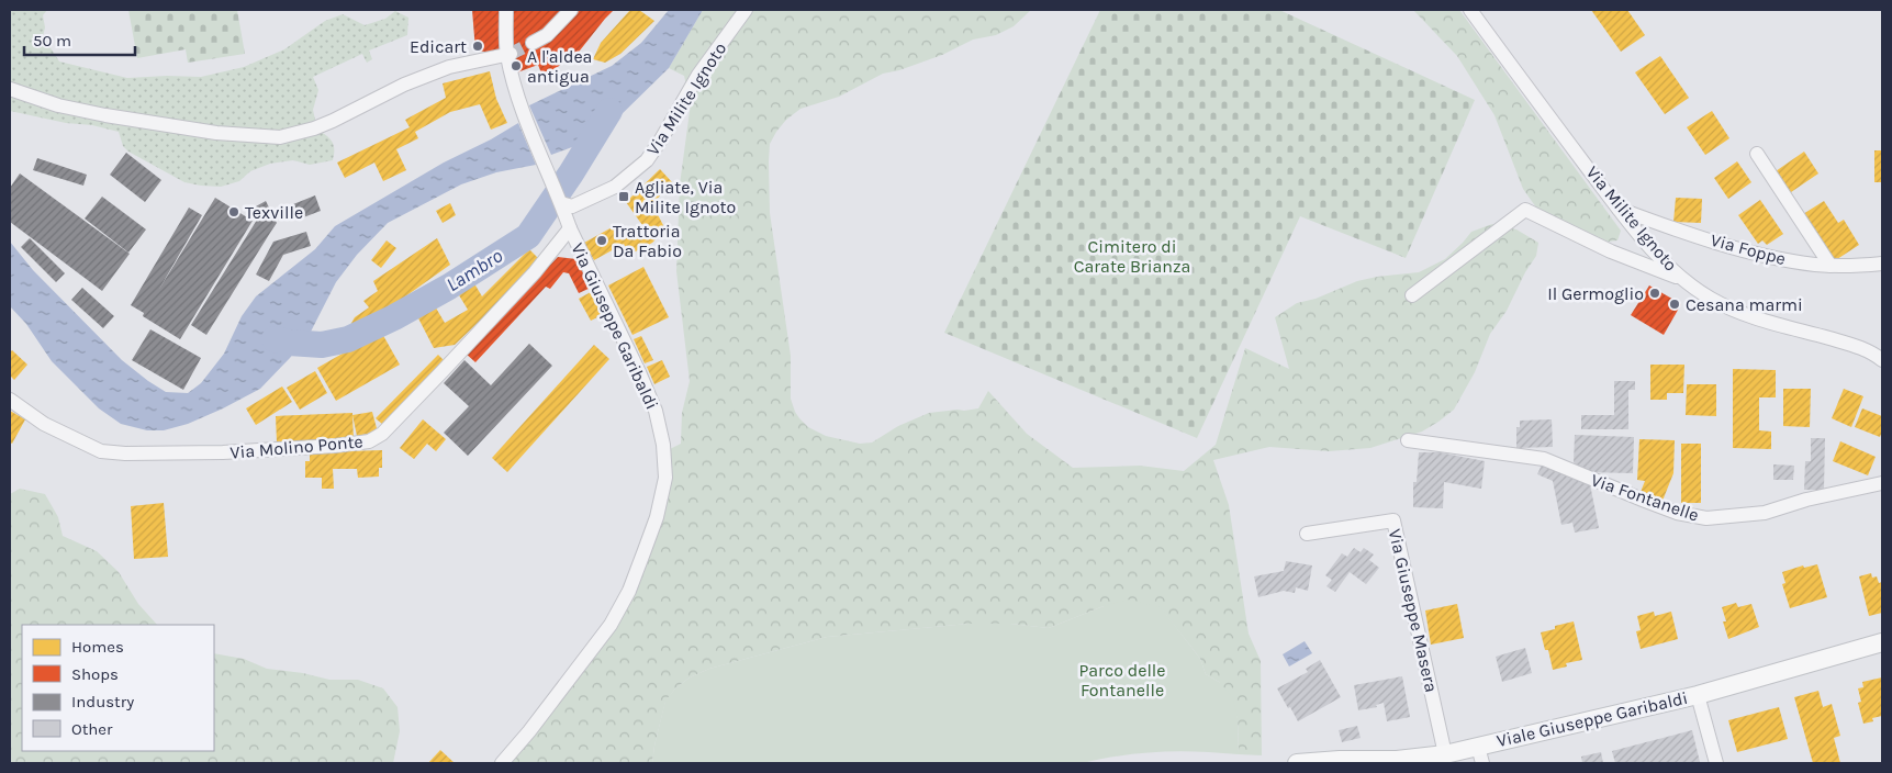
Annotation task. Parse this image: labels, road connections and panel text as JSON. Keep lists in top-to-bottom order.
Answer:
{
  "streets": {
    "main road": ["Viale Giuseppe Garibaldi"],
    "street": [
      "Via Milite Ignoto",
      "Via Foppe",
      "Via Giuseppe Garibaldi",
      "Via Molino Ponte",
      "Via Fontanelle",
      "Via Giuseppe Masera"
    ]
  },
  "crossings": [
    ["Via Milite Ignoto", "Via Foppe"],
    ["Via Milite Ignoto", "Via Giuseppe Garibaldi"],
    ["Via Giuseppe Garibaldi", "Via Molino Ponte"],
    ["Via Giuseppe Masera", "Viale Giuseppe Garibaldi"]
  ],
  "water": ["Lambro"],
  "parks": ["Cimitero di Carate Brianza", "Parco delle Fontanelle"],
  "places": {
    "other": [
      "Edicart",
      "A l'aldea antigua",
      "Texville",
      "Trattoria Da Fabio",
      "Il Germoglio",
      "Cesana marmi"
    ],
    "transit": ["Agliate, Via Milite Ignoto"]
  },
  "legend": [
    "Homes",
    "Shops",
    "Industry",
    "Other"
  ],
  "scale_bar": "50 m"
}
